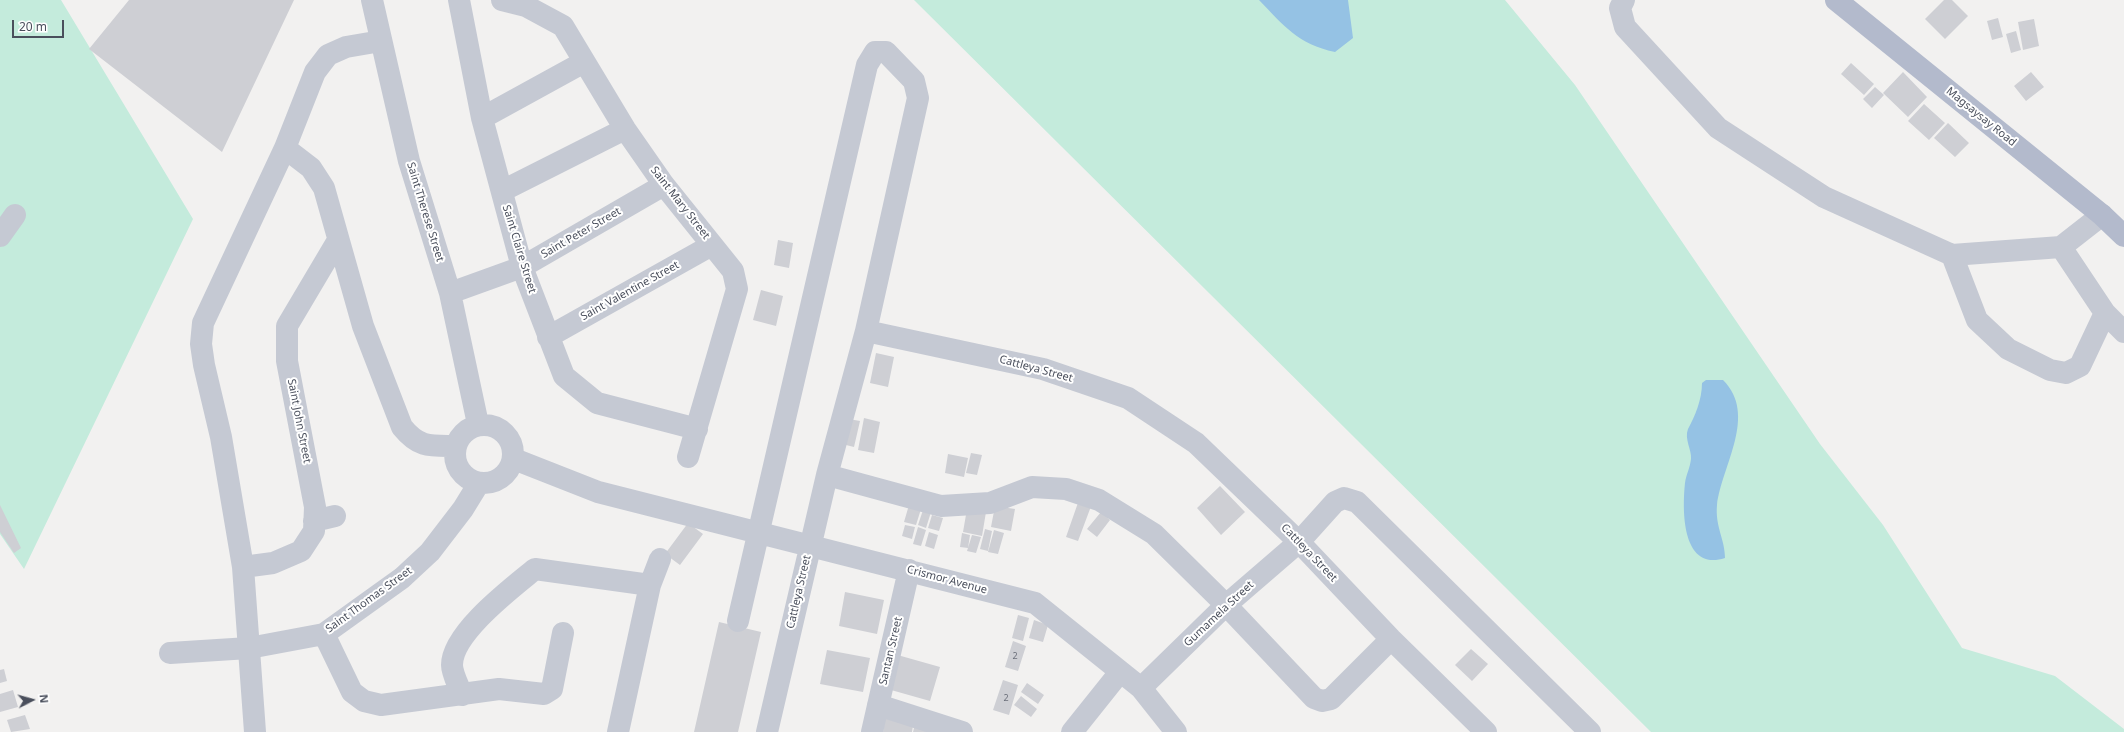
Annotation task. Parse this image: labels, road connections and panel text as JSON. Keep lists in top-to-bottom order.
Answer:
{
  "streets": {
    "main road": ["Magsaysay Road"],
    "street": [
      "Saint Mary Street",
      "Saint Therese Street",
      "Saint Peter Street",
      "Saint Claire Street",
      "Saint Valentine Street",
      "Cattleya Street",
      "Saint John Street",
      "Crismor Avenue",
      "Saint Thomas Street",
      "Gumamela Street",
      "Santan Street"
    ]
  },
  "crossings": [
    ["Saint Mary Street", "Saint Peter Street"],
    ["Saint Mary Street", "Saint Claire Street"],
    ["Saint Mary Street", "Saint Valentine Street"],
    ["Saint Therese Street", "Saint Peter Street"],
    ["Saint Therese Street", "Crismor Avenue"],
    ["Saint Therese Street", "Saint Thomas Street"],
    ["Saint Peter Street", "Saint Claire Street"],
    ["Saint Claire Street", "Saint Valentine Street"],
    ["Cattleya Street", "Crismor Avenue"],
    ["Cattleya Street", "Gumamela Street"],
    ["Crismor Avenue", "Saint Thomas Street"],
    ["Crismor Avenue", "Gumamela Street"],
    ["Crismor Avenue", "Santan Street"]
  ],
  "house_numbers": ["2", "2"],
  "scale_bar": "20 m",
  "north": "right"
}
